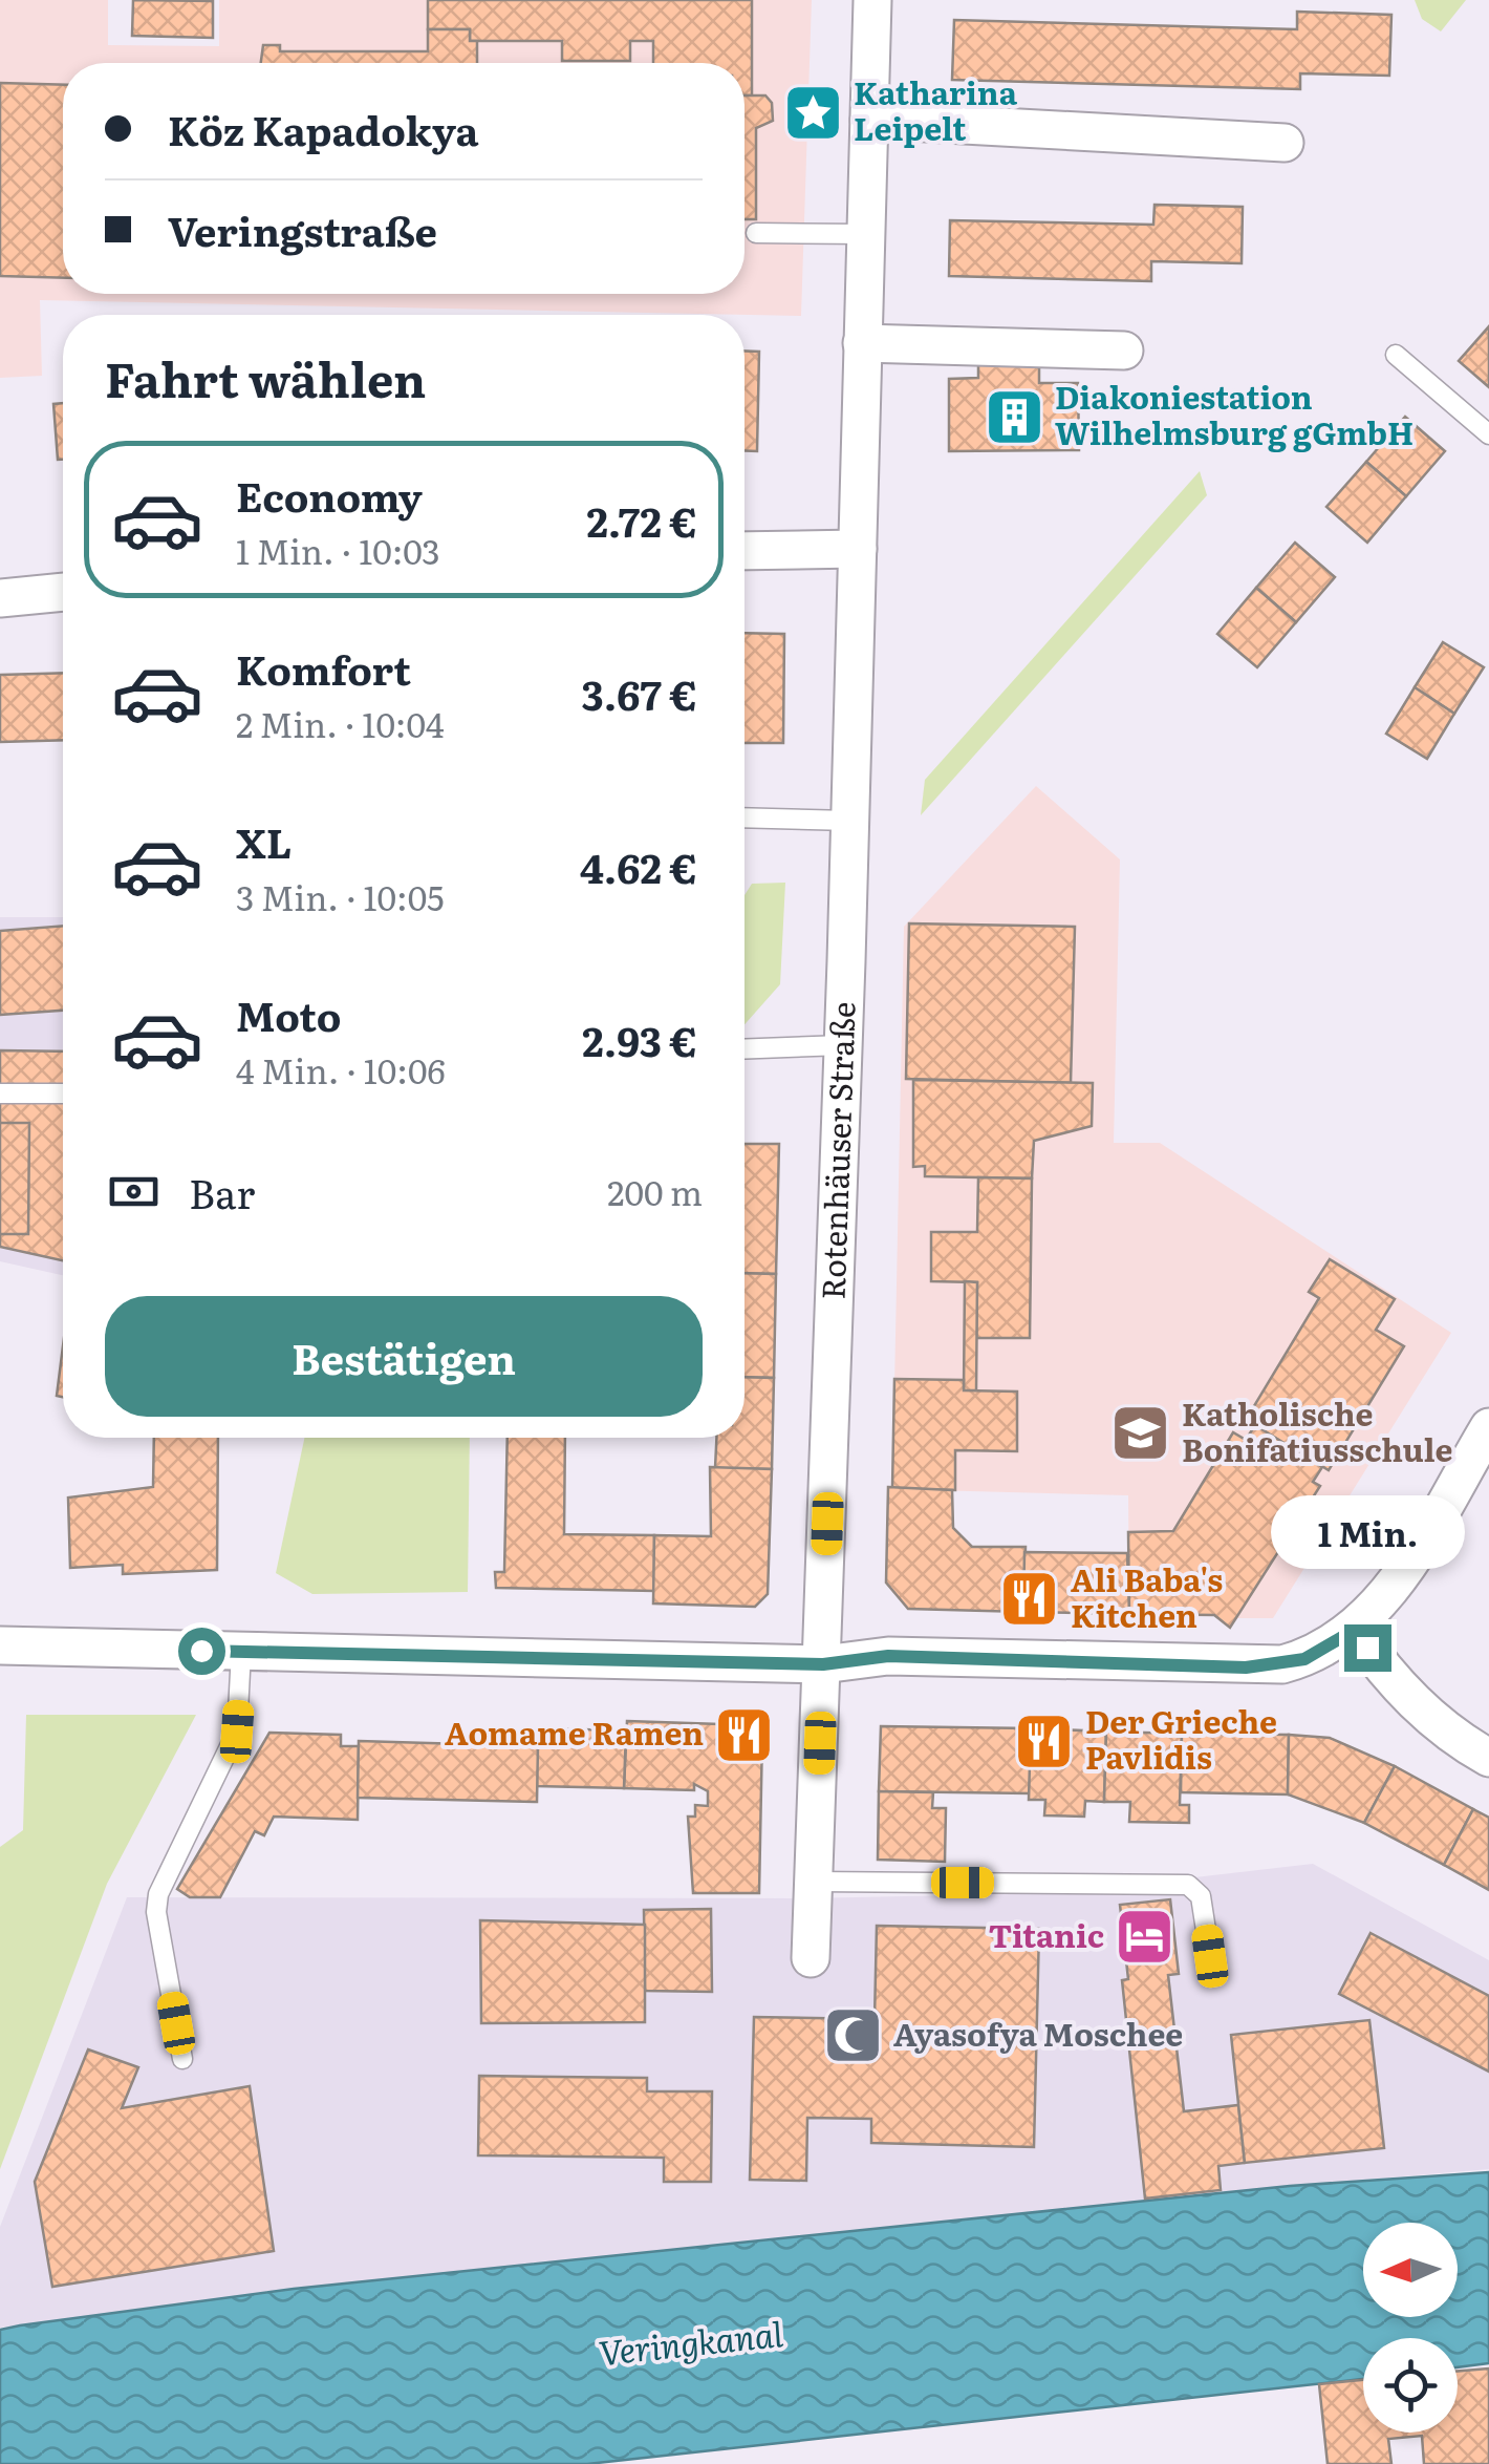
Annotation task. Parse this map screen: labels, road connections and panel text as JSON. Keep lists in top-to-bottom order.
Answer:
{
  "streets": {
    "street": ["Rotenhäuser Straße"]
  },
  "water": ["Veringkanal"],
  "places": {
    "place": ["Katharina Leipelt"],
    "building": ["Diakoniestation Wilhelmsburg gGmbH"],
    "school or university": ["Katholische Bonifatiusschule"],
    "restaurant": ["Ali Baba's Kitchen", "Aomame Ramen", "Der Grieche Pavlidis"],
    "hotel": ["Titanic"],
    "mosque": ["Ayasofya Moschee"]
  },
  "north": "left",
  "page": {
    "banner": ["Köz Kapadokya", "Veringstraße"],
    "heading": "Fahrt wählen",
    "list": [
      {
        "name": "Economy",
        "note": "1 Min. · 10:03",
        "value": "2.72 €"
      },
      {
        "name": "Komfort",
        "note": "2 Min. · 10:04",
        "value": "3.67 €"
      },
      {
        "name": "XL",
        "note": "3 Min. · 10:05",
        "value": "4.62 €"
      },
      {
        "name": "Moto",
        "note": "4 Min. · 10:06",
        "value": "2.93 €"
      }
    ],
    "pay": ["Bar", "200 m"],
    "buttons": "Bestätigen",
    "bubble": "1 Min."
  }
}
